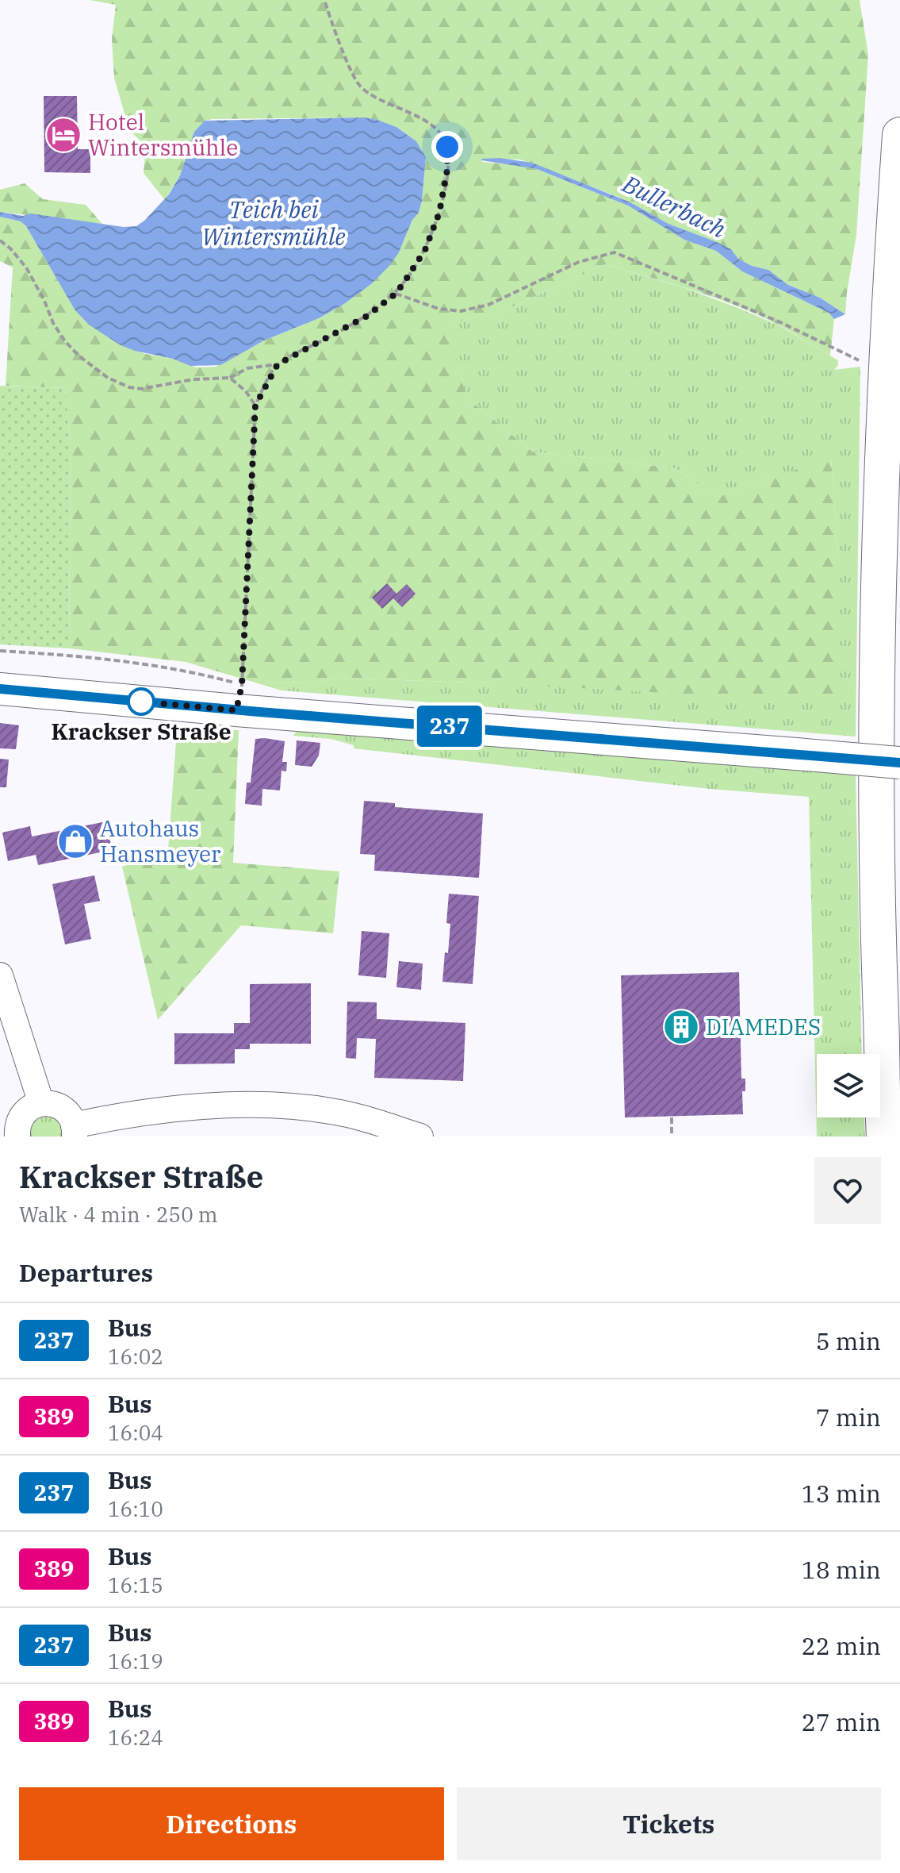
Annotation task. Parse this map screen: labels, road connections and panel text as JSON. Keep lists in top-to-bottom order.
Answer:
{
  "water": ["Bullerbach", "Teich bei Wintersmühle"],
  "places": {
    "hotel": ["Hotel Wintersmühle"],
    "other": ["Krackser Straße"],
    "shop": ["Autohaus Hansmeyer"],
    "building": ["DIAMEDES"]
  },
  "lines": ["bus line 237"],
  "page": {
    "on_map": "237",
    "heading": [
      ["Krackser Straße", "Walk · 4 min · 250 m"],
      "Departures"
    ],
    "list": [
      {
        "mark": "237",
        "name": "Bus",
        "note": "16:02",
        "value": "5 min"
      },
      {
        "mark": "389",
        "name": "Bus",
        "note": "16:04",
        "value": "7 min"
      },
      {
        "mark": "237",
        "name": "Bus",
        "note": "16:10",
        "value": "13 min"
      },
      {
        "mark": "389",
        "name": "Bus",
        "note": "16:15",
        "value": "18 min"
      },
      {
        "mark": "237",
        "name": "Bus",
        "note": "16:19",
        "value": "22 min"
      },
      {
        "mark": "389",
        "name": "Bus",
        "note": "16:24",
        "value": "27 min"
      }
    ],
    "buttons": ["Directions", "Tickets"]
  }
}
